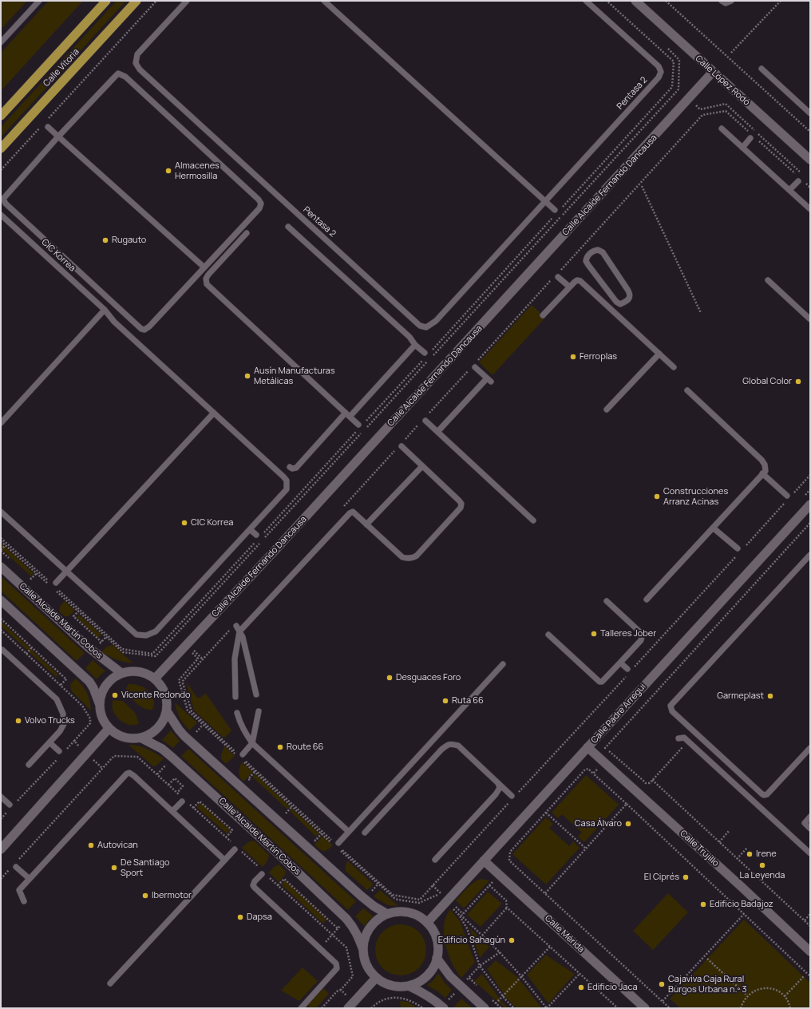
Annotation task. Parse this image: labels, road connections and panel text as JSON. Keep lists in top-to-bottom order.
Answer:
{
  "streets": {
    "highway": ["Calle Vitoria"],
    "street": [
      "Calle López Rodó",
      "Calle Alcalde Fernando Dancausa",
      "Calle Alcalde Martín Cobos",
      "Calle Padre Arregui",
      "Calle Trujillo",
      "Calle Mérida"
    ],
    "lane": ["Pentasa 2", "CIC Korrea"]
  },
  "crossings": [
    ["Calle López Rodó", "Calle Alcalde Fernando Dancausa"],
    ["Calle Alcalde Fernando Dancausa", "Calle Alcalde Martín Cobos"],
    ["Calle Alcalde Martín Cobos", "Calle Padre Arregui"],
    ["Calle Padre Arregui", "Calle Trujillo"],
    ["Calle Padre Arregui", "Calle Mérida"]
  ],
  "places": [
    "Almacenes Hermosilla",
    "Rugauto",
    "Ferroplas",
    "Ausín Manufacturas Metálicas",
    "Global Color",
    "Construcciones Arranz Acinas",
    "CIC Korrea",
    "Talleres Jober",
    "Desguaces Foro",
    "Vicente Redondo",
    "Garmeplast",
    "Ruta 66",
    "Volvo Trucks",
    "Route 66",
    "Casa Álvaro",
    "Autovican",
    "Irene",
    "La Leyenda",
    "De Santiago Sport",
    "El Ciprés",
    "Ibermotor",
    "Edificio Badajoz",
    "Dapsa",
    "Edificio Sahagún",
    "Cajaviva Caja Rural Burgos Urbana n.º 3",
    "Edificio Jaca"
  ]
}
